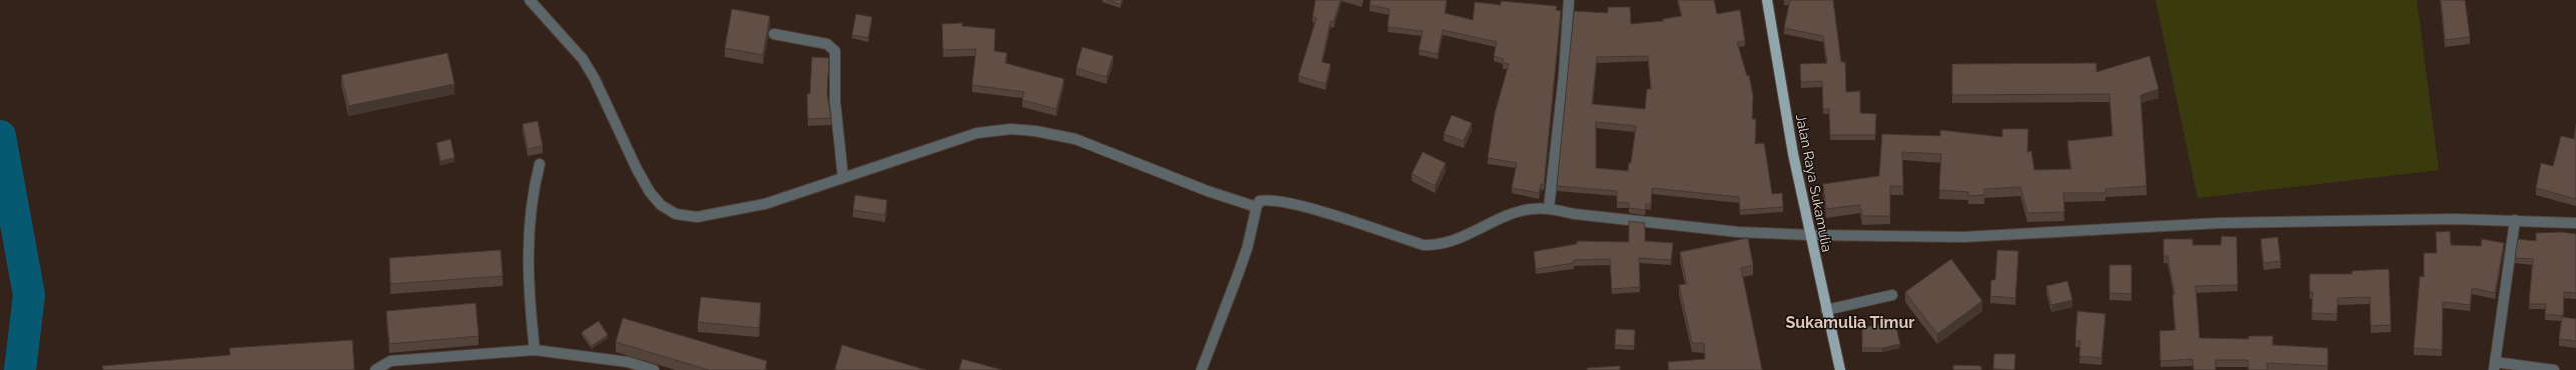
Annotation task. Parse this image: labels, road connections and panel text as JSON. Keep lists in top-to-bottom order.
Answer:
{
  "streets": {
    "main road": ["Jalan Raya Sukamulia"]
  },
  "districts": ["Sukamulia Timur"]
}
